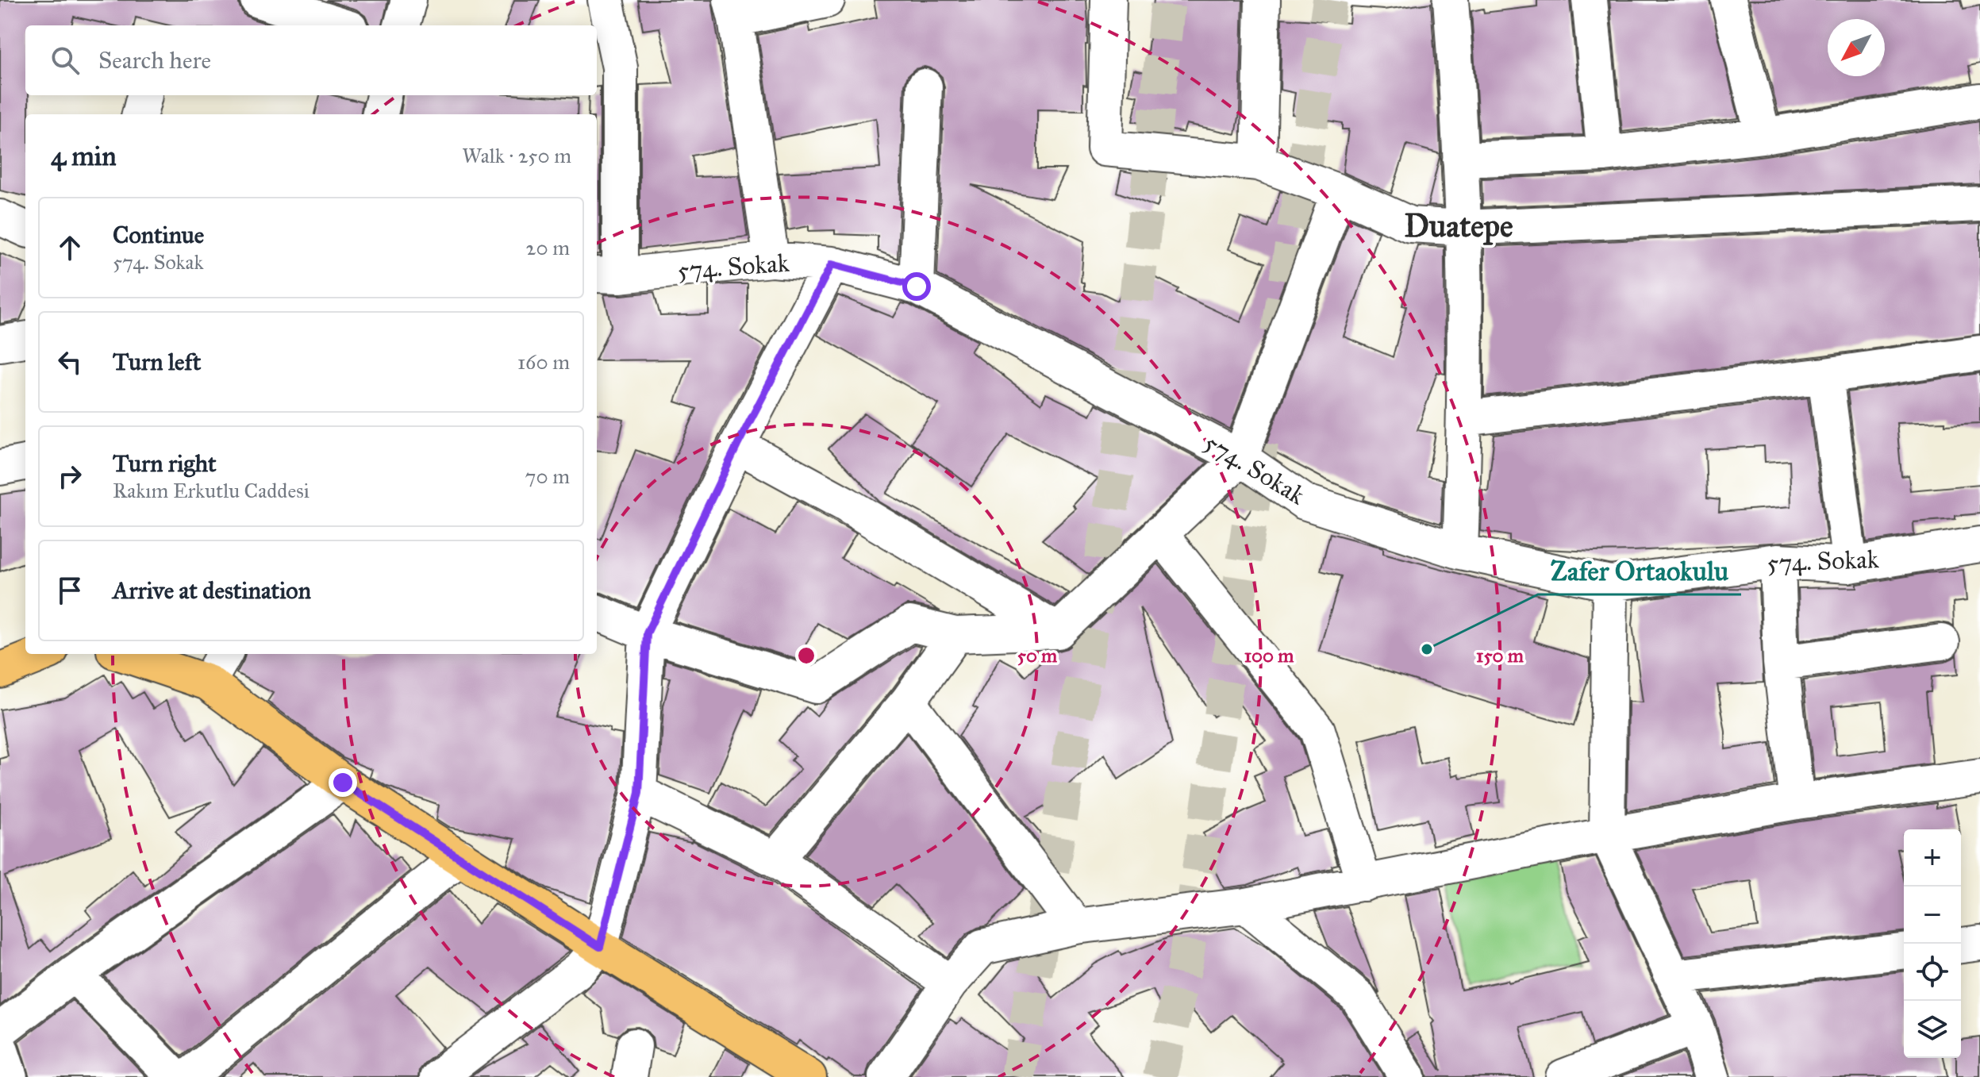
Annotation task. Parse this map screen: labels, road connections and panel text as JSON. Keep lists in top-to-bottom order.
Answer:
{
  "streets": {
    "street": ["574. Sokak"]
  },
  "districts": ["Duatepe"],
  "places": ["Zafer Ortaokulu"],
  "north": "bottom left",
  "page": {
    "search": "Search here",
    "heading": ["4 min", "Walk · 250 m"],
    "list": [
      ["Continue", "574. Sokak", "20 m"],
      ["Turn left", "160 m"],
      ["Turn right", "Rakım Erkutlu Caddesi", "70 m"],
      "Arrive at destination"
    ],
    "map_buttons": ["+", "−"]
  },
  "rings": ["50 m", "100 m", "150 m"]
}
